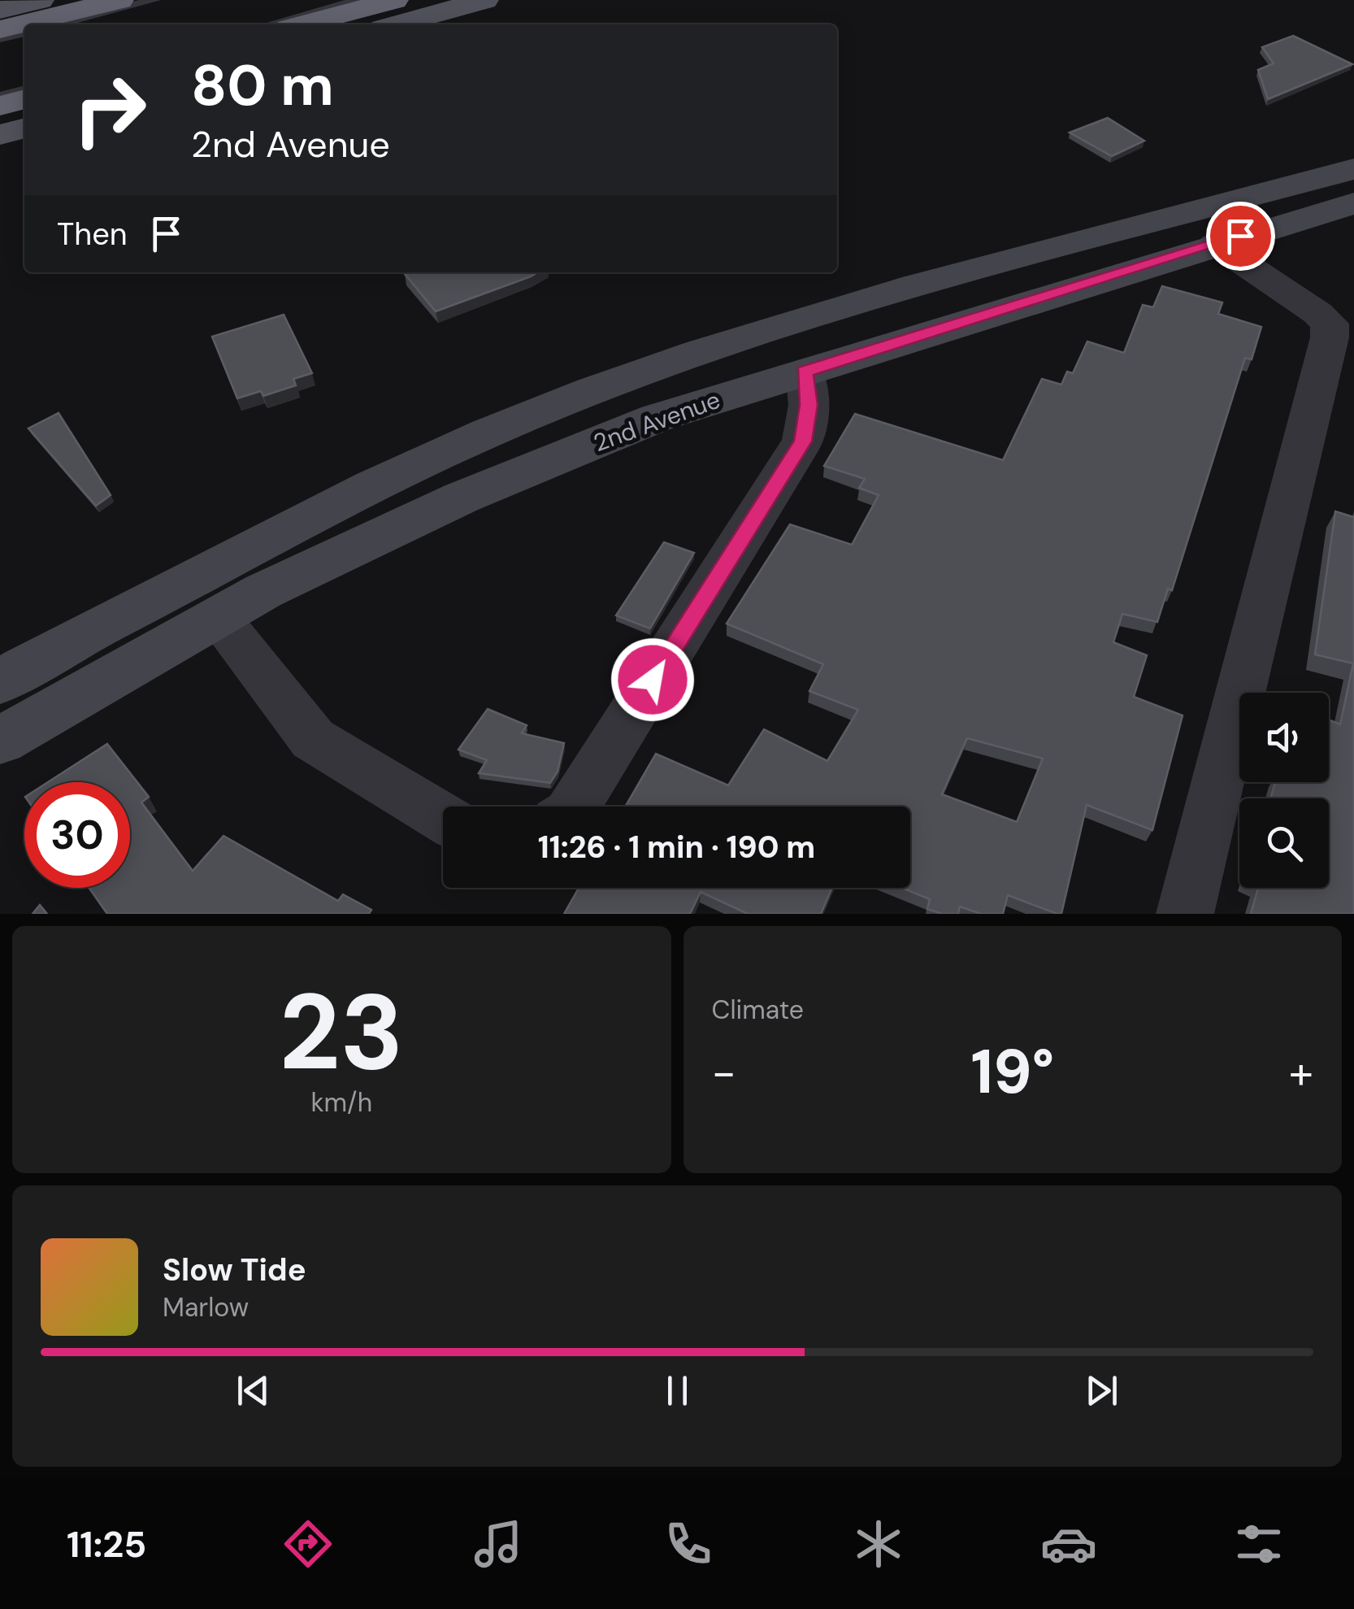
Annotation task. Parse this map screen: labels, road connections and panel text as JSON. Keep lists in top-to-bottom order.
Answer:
{
  "streets": {
    "street": ["2nd Avenue"]
  },
  "page": {
    "turn": ["80 m", "2nd Avenue"],
    "then": "Then",
    "limit": "30",
    "trip": "11:26 · 1 min · 190 m",
    "tile": [
      ["23", "km/h"],
      "Climate"
    ],
    "heat": ["−", "19°", "+"],
    "song": ["Slow Tide", "Marlow"],
    "tabs": "11:25"
  }
}
